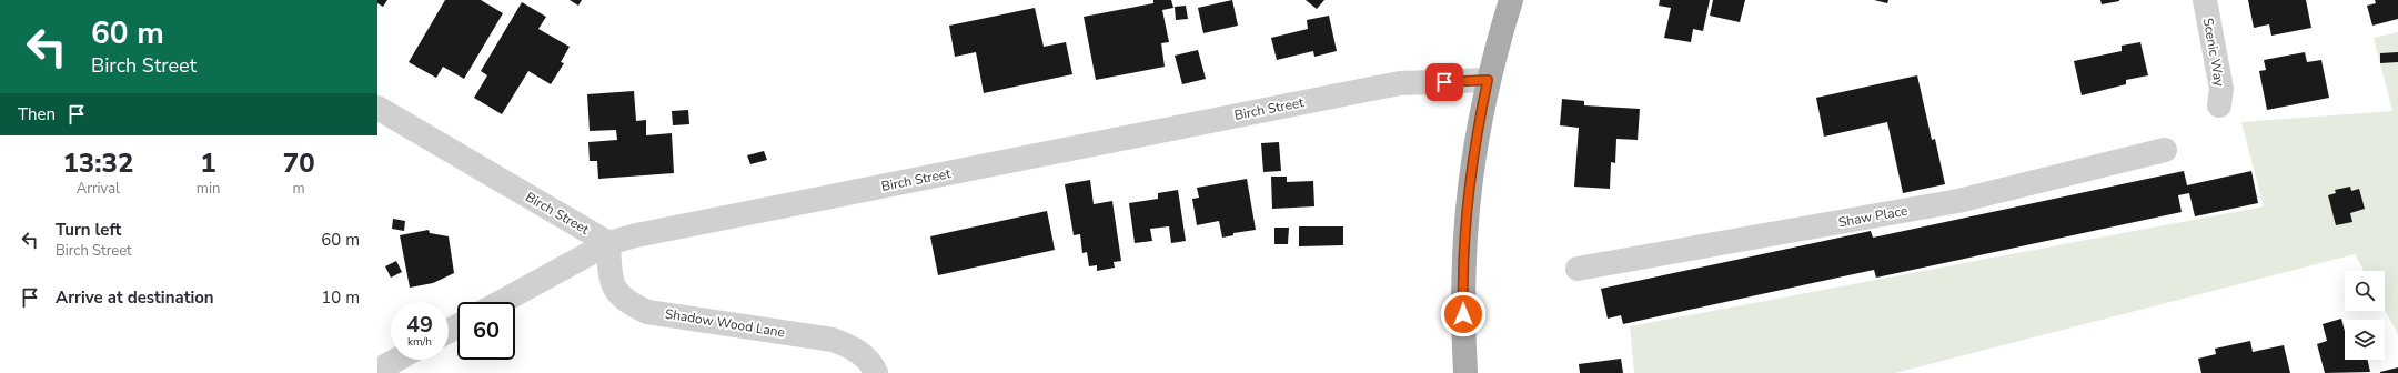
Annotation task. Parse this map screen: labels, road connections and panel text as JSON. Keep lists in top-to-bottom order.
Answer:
{
  "streets": {
    "street": [
      "Scenic Way",
      "Birch Street",
      "Shaw Place",
      "Shadow Wood Lane"
    ]
  },
  "crossings": [
    ["Birch Street", "Shadow Wood Lane"]
  ],
  "page": {
    "turn": ["60 m", "Birch Street"],
    "then": "Then",
    "eta": [
      "13:32",
      "Arrival",
      "1",
      "min",
      "70",
      "m"
    ],
    "list": [
      {
        "name": "Turn left",
        "note": "Birch Street",
        "value": "60 m"
      },
      {
        "name": "Arrive at destination",
        "value": "10 m"
      }
    ],
    "speed": "49 km/h",
    "limit": "60"
  }
}
